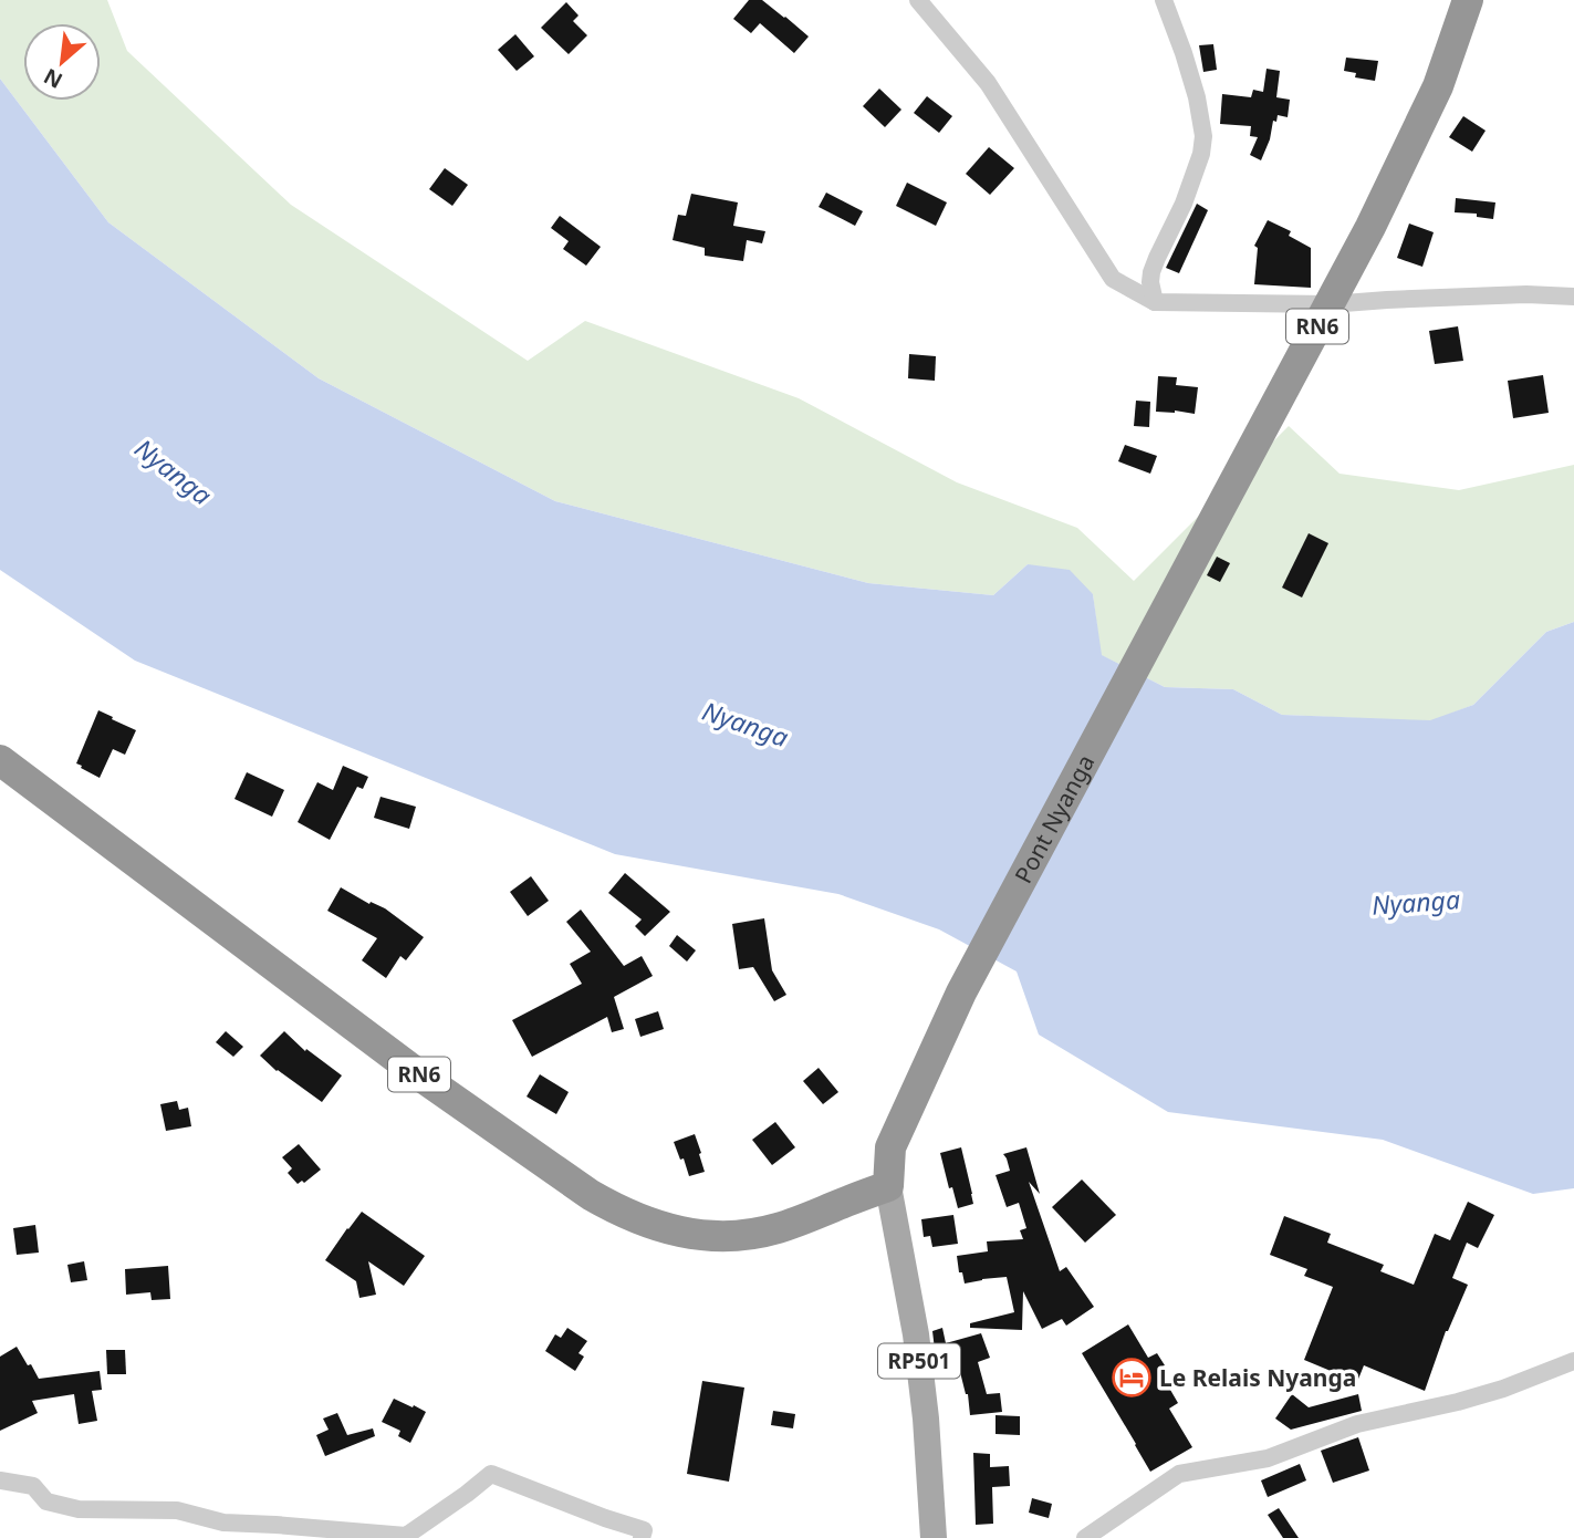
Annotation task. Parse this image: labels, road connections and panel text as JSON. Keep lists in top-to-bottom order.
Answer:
{
  "streets": {
    "highway": ["RN6", "Pont Nyanga"],
    "main road": ["RP501"]
  },
  "crossings": [
    ["RN6", "Pont Nyanga"],
    ["RN6", "RP501"],
    ["Pont Nyanga", "RP501"]
  ],
  "water": ["Nyanga"],
  "places": {
    "hotel": ["Le Relais Nyanga"]
  },
  "north": "bottom left"
}
